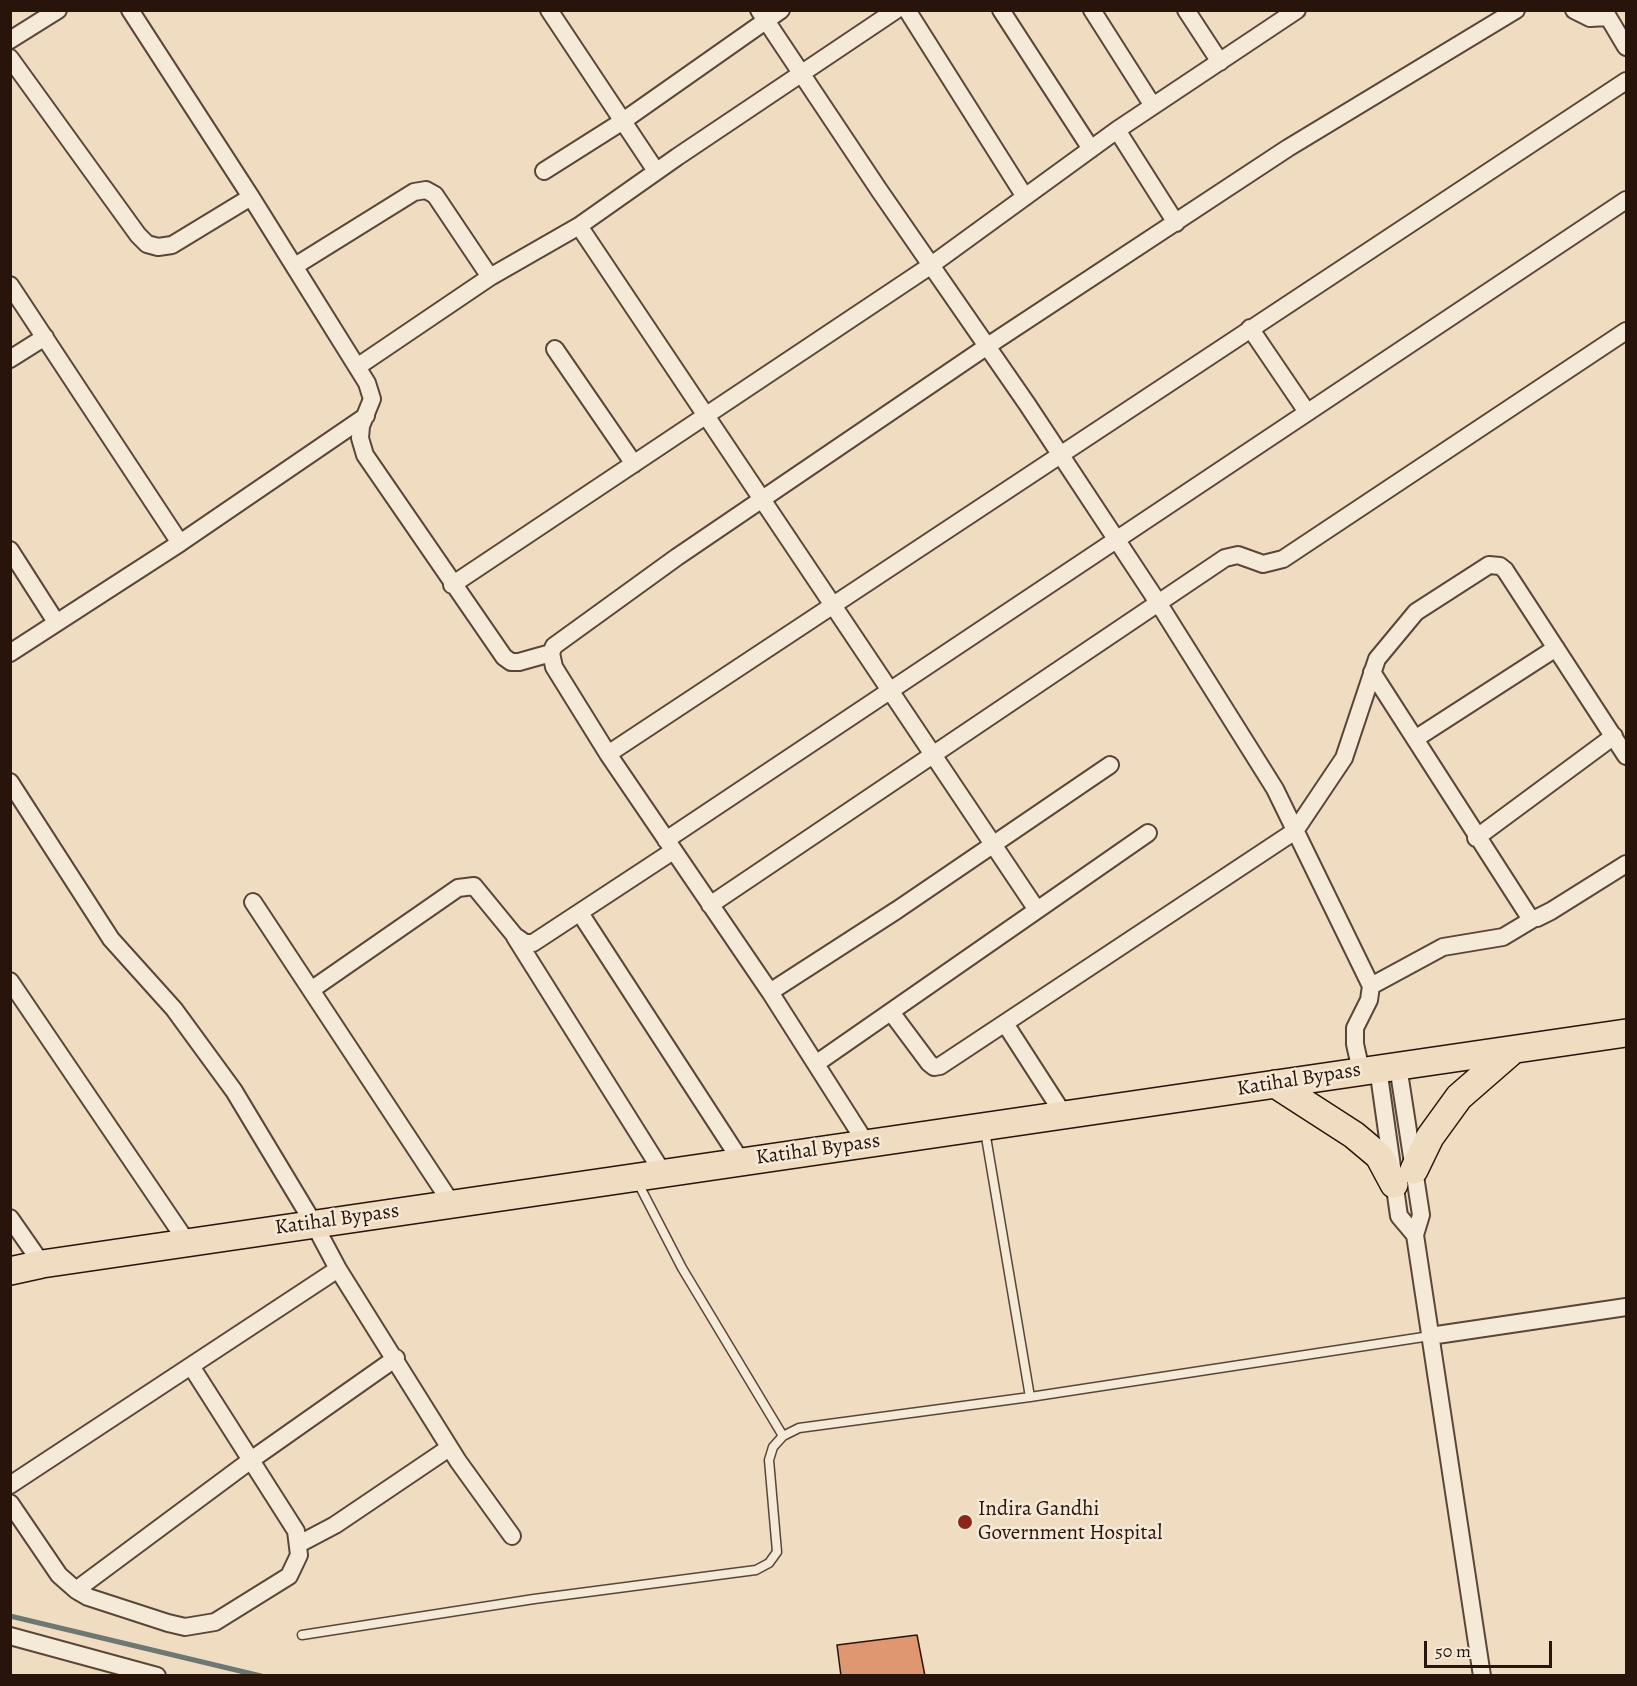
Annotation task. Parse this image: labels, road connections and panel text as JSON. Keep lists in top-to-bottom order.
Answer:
{
  "streets": {
    "main road": ["Katihal Bypass"]
  },
  "places": ["Indira Gandhi Government Hospital"],
  "scale_bar": "50 m"
}
